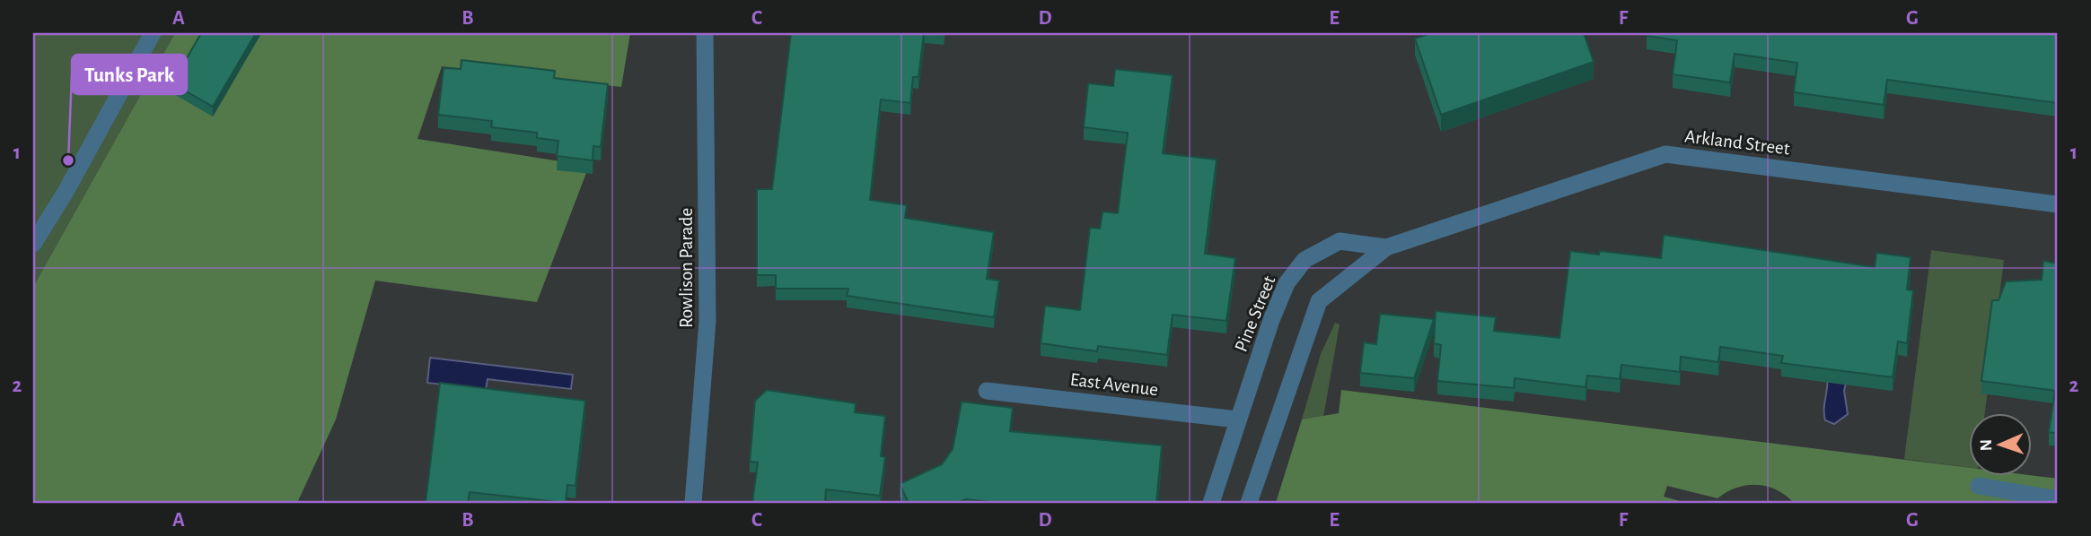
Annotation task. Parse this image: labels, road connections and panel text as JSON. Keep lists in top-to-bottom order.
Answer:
{
  "streets": {
    "street": [
      "Arkland Street",
      "Rowlison Parade",
      "Pine Street",
      "East Avenue"
    ]
  },
  "crossings": [
    ["Arkland Street", "Pine Street"],
    ["Pine Street", "East Avenue"]
  ],
  "places": ["Tunks Park"],
  "north": "left",
  "grid": {
    "columns": [
      "A",
      "B",
      "C",
      "D",
      "E",
      "F",
      "G"
    ],
    "rows": ["1", "2"]
  }
}
